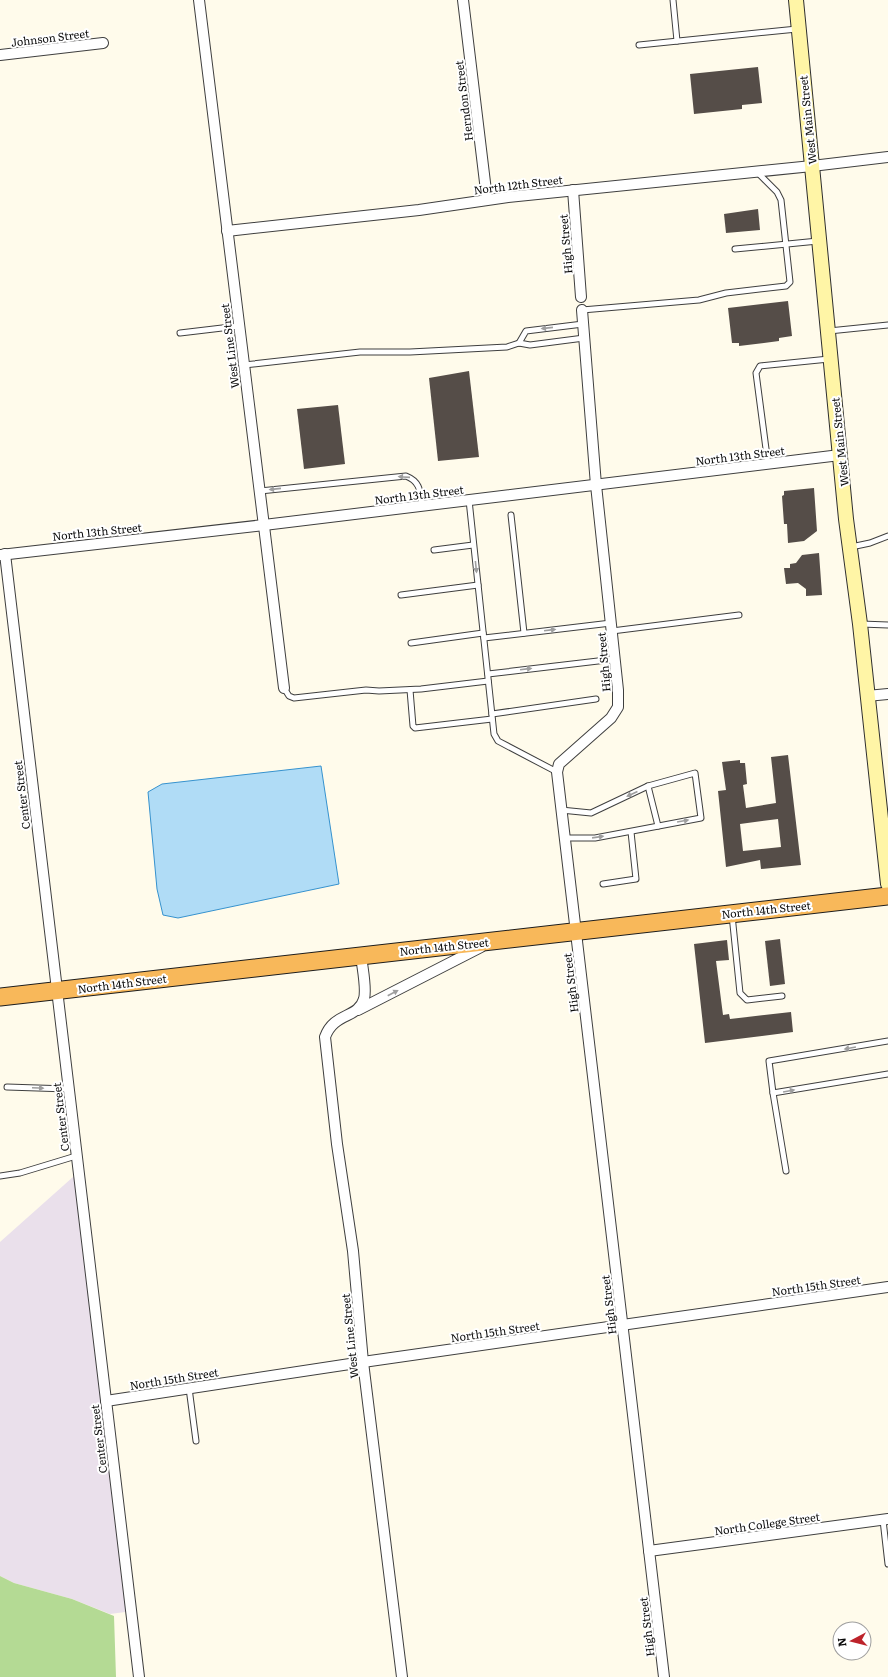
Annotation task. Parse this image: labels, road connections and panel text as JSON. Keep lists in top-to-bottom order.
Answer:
{
  "streets": {
    "highway": ["North 14th Street"],
    "main road": ["West Main Street"],
    "street": [
      "Johnson Street",
      "Herndon Street",
      "North 12th Street",
      "High Street",
      "West Line Street",
      "North 13th Street",
      "Center Street",
      "North 15th Street",
      "North College Street"
    ]
  },
  "crossings": [
    ["Herndon Street", "North 12th Street"],
    ["West Main Street", "North 12th Street"],
    ["West Main Street", "North 13th Street"],
    ["North 12th Street", "High Street"],
    ["North 12th Street", "West Line Street"],
    ["High Street", "North 13th Street"],
    ["High Street", "North 14th Street"],
    ["High Street", "North 15th Street"],
    ["High Street", "North College Street"],
    ["West Line Street", "North 13th Street"],
    ["West Line Street", "North 14th Street"],
    ["West Line Street", "North 15th Street"],
    ["North 13th Street", "Center Street"],
    ["Center Street", "North 14th Street"],
    ["Center Street", "North 15th Street"]
  ],
  "north": "left"
}
